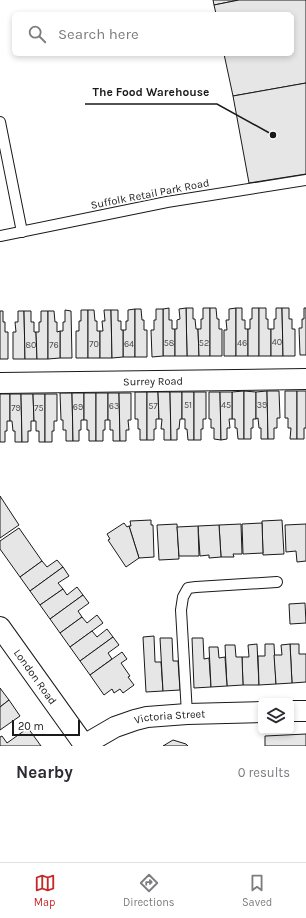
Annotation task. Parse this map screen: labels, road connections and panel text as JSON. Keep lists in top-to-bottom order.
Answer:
{
  "streets": {
    "street": ["Surrey Road", "London Road", "Victoria Street"],
    "lane": ["Suffolk Retail Park Road"]
  },
  "crossings": [
    ["London Road", "Victoria Street"]
  ],
  "places": ["The Food Warehouse"],
  "house_numbers": [
    "40",
    "58",
    "52",
    "46",
    "70",
    "64",
    "80",
    "76",
    "51",
    "45",
    "39",
    "63",
    "57",
    "69",
    "79",
    "75"
  ],
  "scale_bar": "20 m",
  "page": {
    "search": "Search here",
    "scale": "20 m",
    "heading": ["Nearby", "0 results"],
    "nav": ["Map", "Directions", "Saved"]
  }
}
